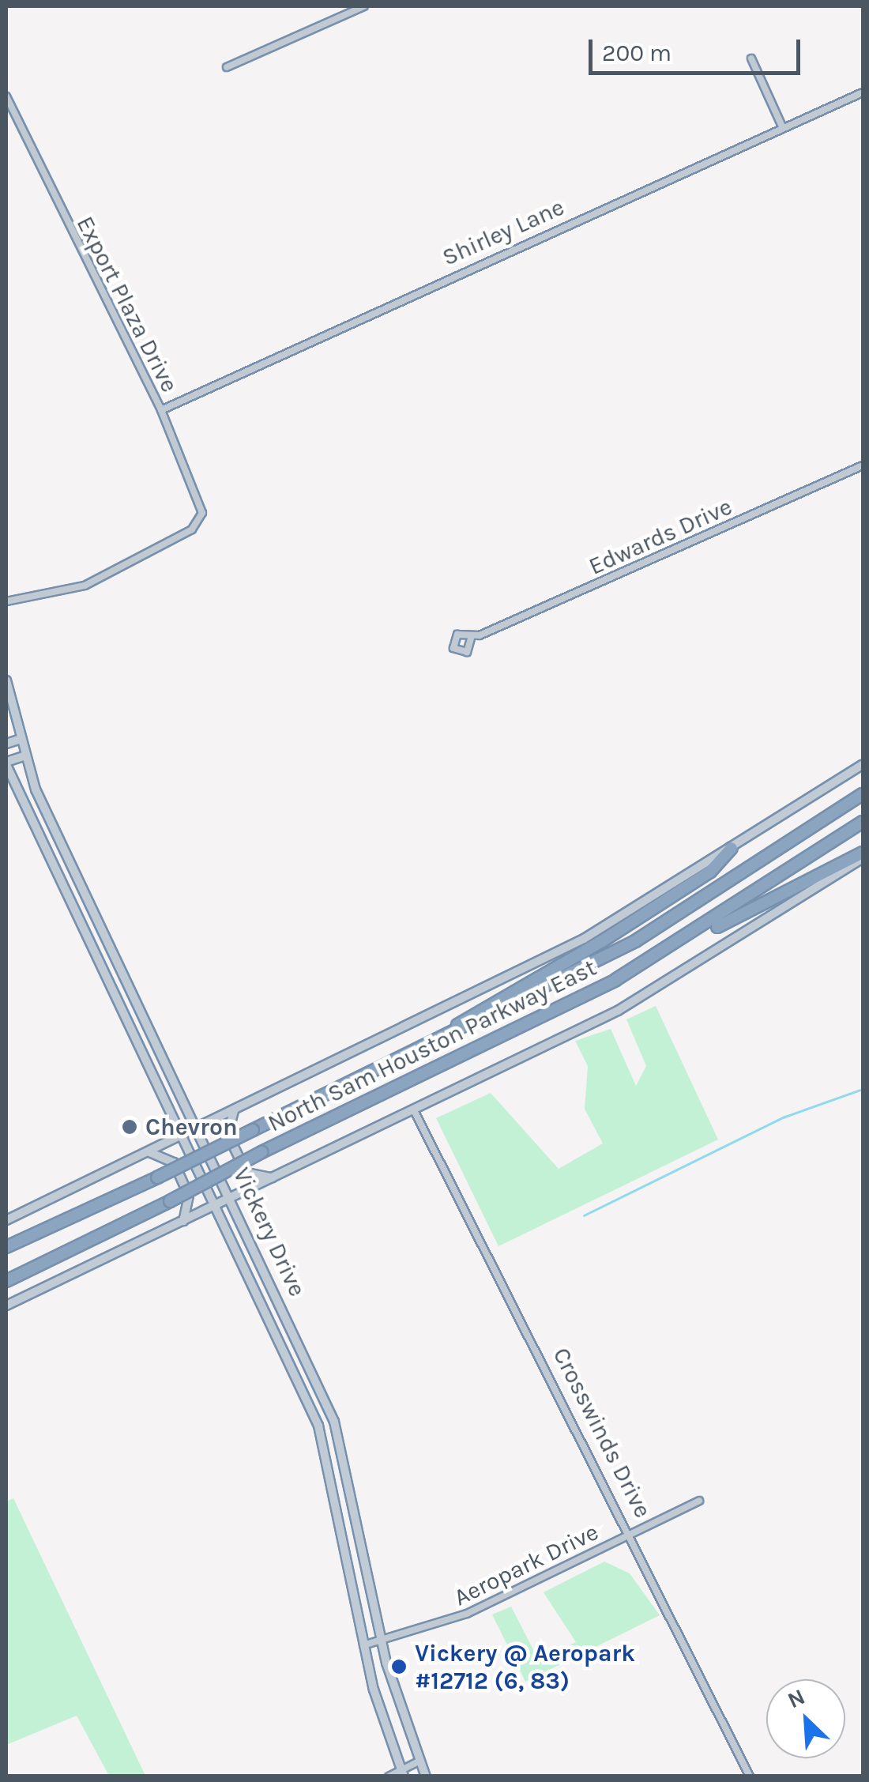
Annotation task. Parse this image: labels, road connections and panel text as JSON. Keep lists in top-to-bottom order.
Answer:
{
  "streets": {
    "highway": ["North Sam Houston Parkway East"],
    "main road": ["Vickery Drive"],
    "street": [
      "Shirley Lane",
      "Export Plaza Drive",
      "Edwards Drive",
      "Crosswinds Drive",
      "Aeropark Drive"
    ]
  },
  "crossings": [
    ["Shirley Lane", "Export Plaza Drive"],
    ["North Sam Houston Parkway East", "Vickery Drive"],
    ["Vickery Drive", "Aeropark Drive"],
    ["Crosswinds Drive", "Aeropark Drive"]
  ],
  "places": ["Chevron", "Vickery @ Aeropark #12712 (6, 83)"],
  "scale_bar": "200 m",
  "north": "top left"
}
